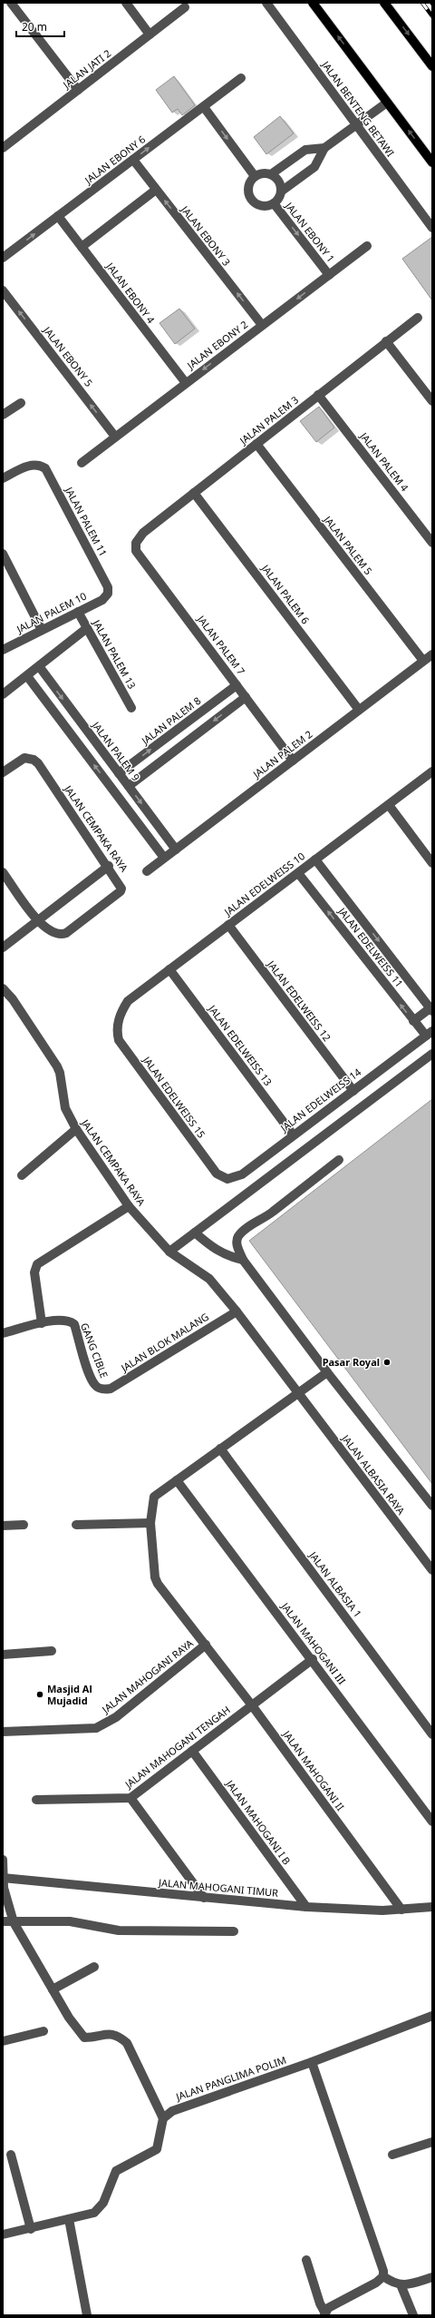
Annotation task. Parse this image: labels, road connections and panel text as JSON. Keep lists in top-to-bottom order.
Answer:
{
  "streets": {
    "street": [
      "JALAN JATI 2",
      "JALAN BENTENG BETAWI",
      "JALAN EBONY 6",
      "JALAN EBONY 1",
      "JALAN EBONY 3",
      "JALAN EBONY 4",
      "JALAN EBONY 2",
      "JALAN EBONY 5",
      "JALAN PALEM 3",
      "JALAN PALEM 4",
      "JALAN PALEM 11",
      "JALAN PALEM 5",
      "JALAN PALEM 6",
      "JALAN PALEM 10",
      "JALAN PALEM 7",
      "JALAN PALEM 13",
      "JALAN PALEM 8",
      "JALAN PALEM 9",
      "JALAN PALEM 2",
      "JALAN CEMPAKA RAYA",
      "JALAN EDELWEISS 10",
      "JALAN EDELWEISS 11",
      "JALAN EDELWEISS 12",
      "JALAN EDELWEISS 13",
      "JALAN EDELWEISS 15",
      "JALAN EDELWEISS 14",
      "JALAN BLOK MALANG",
      "GANG CIBLE",
      "JALAN ALBASIA RAYA",
      "JALAN ALBASIA 1",
      "JALAN MAHOGANI III",
      "JALAN MAHOGANI RAYA",
      "JALAN MAHOGANI TENGAH",
      "JALAN MAHOGANI II",
      "JALAN MAHOGANI I B",
      "JALAN MAHOGANI TIMUR",
      "JALAN PANGLIMA POLIM"
    ]
  },
  "crossings": [
    ["JALAN EBONY 6", "JALAN EBONY 3"],
    ["JALAN EBONY 6", "JALAN EBONY 4"],
    ["JALAN EBONY 1", "JALAN EBONY 2"],
    ["JALAN EBONY 3", "JALAN EBONY 2"],
    ["JALAN EBONY 4", "JALAN EBONY 2"],
    ["JALAN EBONY 2", "JALAN EBONY 5"],
    ["JALAN PALEM 3", "JALAN PALEM 4"],
    ["JALAN PALEM 3", "JALAN PALEM 5"],
    ["JALAN PALEM 3", "JALAN PALEM 6"],
    ["JALAN PALEM 3", "JALAN PALEM 7"],
    ["JALAN PALEM 11", "JALAN PALEM 10"],
    ["JALAN PALEM 5", "JALAN PALEM 2"],
    ["JALAN PALEM 6", "JALAN PALEM 2"],
    ["JALAN PALEM 10", "JALAN PALEM 13"],
    ["JALAN PALEM 7", "JALAN PALEM 8"],
    ["JALAN PALEM 7", "JALAN PALEM 2"],
    ["JALAN PALEM 8", "JALAN PALEM 9"],
    ["JALAN PALEM 9", "JALAN PALEM 2"],
    ["JALAN CEMPAKA RAYA", "JALAN BLOK MALANG"],
    ["JALAN CEMPAKA RAYA", "JALAN ALBASIA RAYA"],
    ["JALAN EDELWEISS 10", "JALAN EDELWEISS 11"],
    ["JALAN EDELWEISS 10", "JALAN EDELWEISS 12"],
    ["JALAN EDELWEISS 10", "JALAN EDELWEISS 13"],
    ["JALAN EDELWEISS 10", "JALAN EDELWEISS 15"],
    ["JALAN EDELWEISS 11", "JALAN EDELWEISS 14"],
    ["JALAN EDELWEISS 12", "JALAN EDELWEISS 14"],
    ["JALAN EDELWEISS 13", "JALAN EDELWEISS 14"],
    ["JALAN EDELWEISS 15", "JALAN EDELWEISS 14"],
    ["JALAN BLOK MALANG", "GANG CIBLE"],
    ["JALAN MAHOGANI III", "JALAN MAHOGANI TENGAH"],
    ["JALAN MAHOGANI RAYA", "JALAN MAHOGANI II"],
    ["JALAN MAHOGANI TENGAH", "JALAN MAHOGANI II"],
    ["JALAN MAHOGANI TENGAH", "JALAN MAHOGANI I B"],
    ["JALAN MAHOGANI II", "JALAN MAHOGANI TIMUR"],
    ["JALAN MAHOGANI I B", "JALAN MAHOGANI TIMUR"]
  ],
  "one_way": [
    "JALAN EBONY 6",
    "JALAN EBONY 1",
    "JALAN EBONY 3",
    "JALAN EBONY 2",
    "JALAN EBONY 5"
  ],
  "places": ["Pasar Royal", "Masjid Al Mujadid"],
  "scale_bar": "20 m"
}
